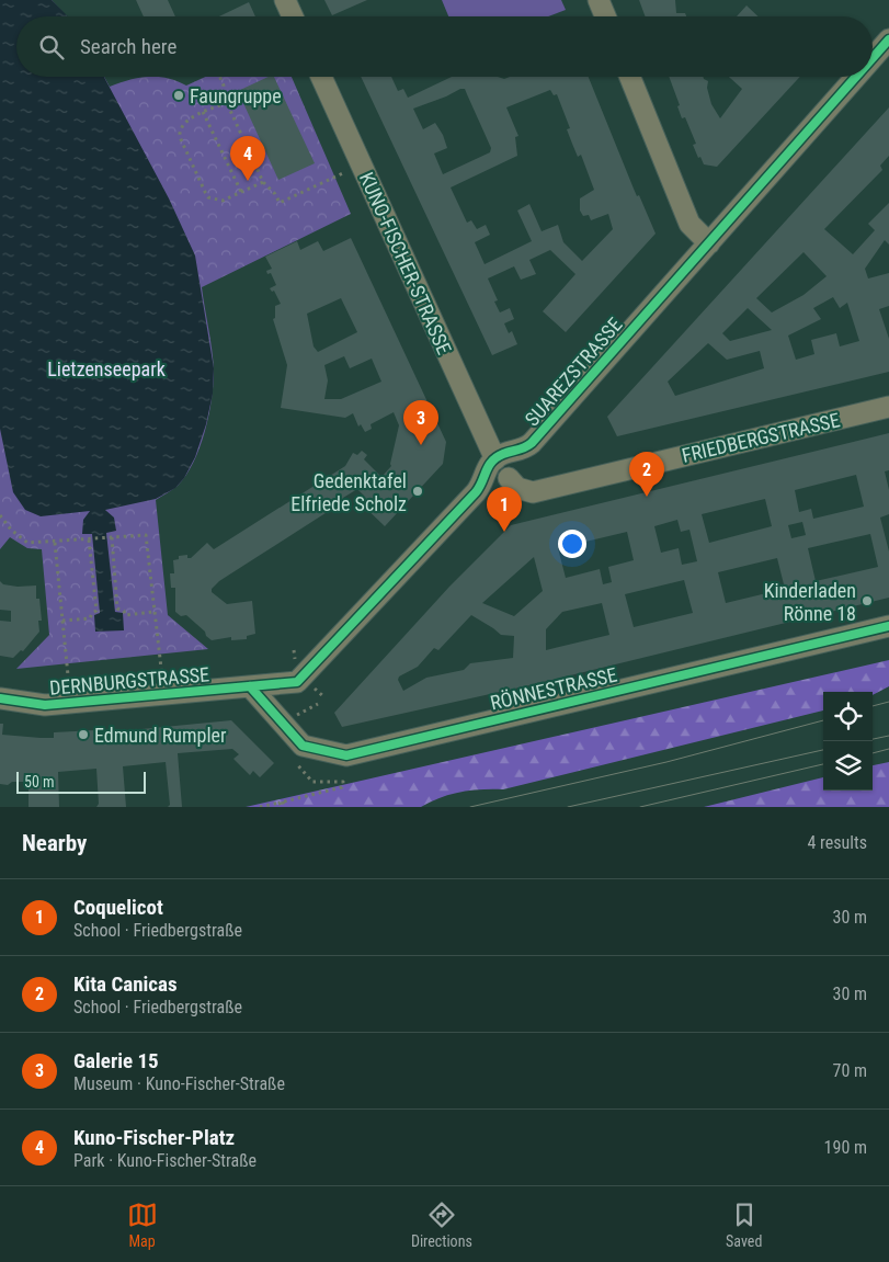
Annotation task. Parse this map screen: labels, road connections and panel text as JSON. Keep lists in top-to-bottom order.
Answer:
{
  "streets": {
    "street": [
      "KUNO-FISCHER-STRASSE",
      "SUAREZSTRASSE",
      "FRIEDBERGSTRASSE",
      "DERNBURGSTRASSE",
      "RÖNNESTRASSE"
    ]
  },
  "crossings": [
    ["KUNO-FISCHER-STRASSE", "SUAREZSTRASSE"],
    ["DERNBURGSTRASSE", "RÖNNESTRASSE"]
  ],
  "parks": ["Lietzenseepark"],
  "places": [
    "Faungruppe",
    "Gedenktafel Elfriede Scholz",
    "Kinderladen Rönne 18",
    "Edmund Rumpler"
  ],
  "scale_bar": "50 m",
  "page": {
    "search": "Search here",
    "pins": [
      "4",
      "3",
      "2",
      "1"
    ],
    "scale": "50 m",
    "heading": ["Nearby", "4 results"],
    "list": [
      {
        "mark": "1",
        "name": "Coquelicot",
        "note": "School · Friedbergstraße",
        "value": "30 m"
      },
      {
        "mark": "2",
        "name": "Kita Canicas",
        "note": "School · Friedbergstraße",
        "value": "30 m"
      },
      {
        "mark": "3",
        "name": "Galerie 15",
        "note": "Museum · Kuno-Fischer-Straße",
        "value": "70 m"
      },
      {
        "mark": "4",
        "name": "Kuno-Fischer-Platz",
        "note": "Park · Kuno-Fischer-Straße",
        "value": "190 m"
      }
    ],
    "nav": ["Map", "Directions", "Saved"]
  }
}
